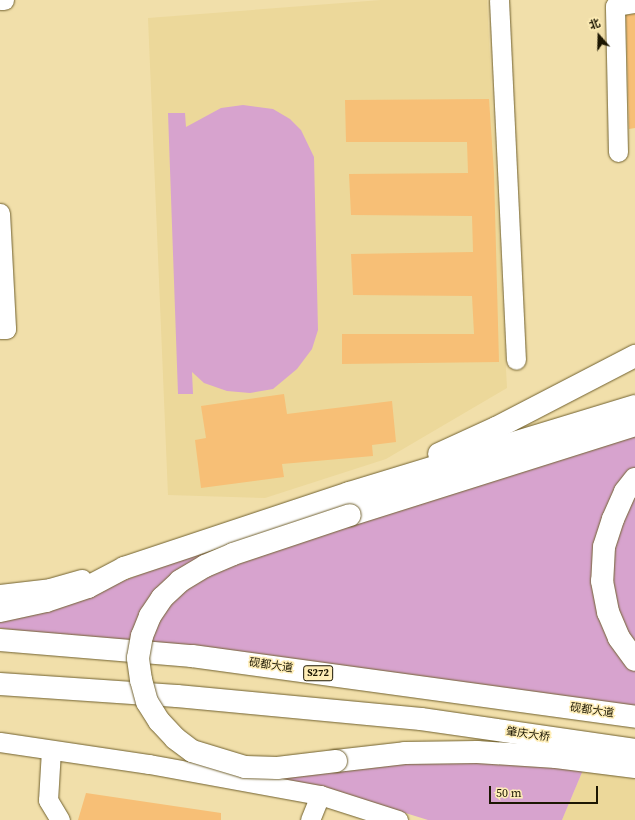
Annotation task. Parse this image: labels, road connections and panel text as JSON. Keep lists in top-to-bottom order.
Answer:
{
  "streets": {
    "main road": ["砚都大道", "S272", "肇庆大桥"]
  },
  "scale_bar": "50 m",
  "north": "top"
}
